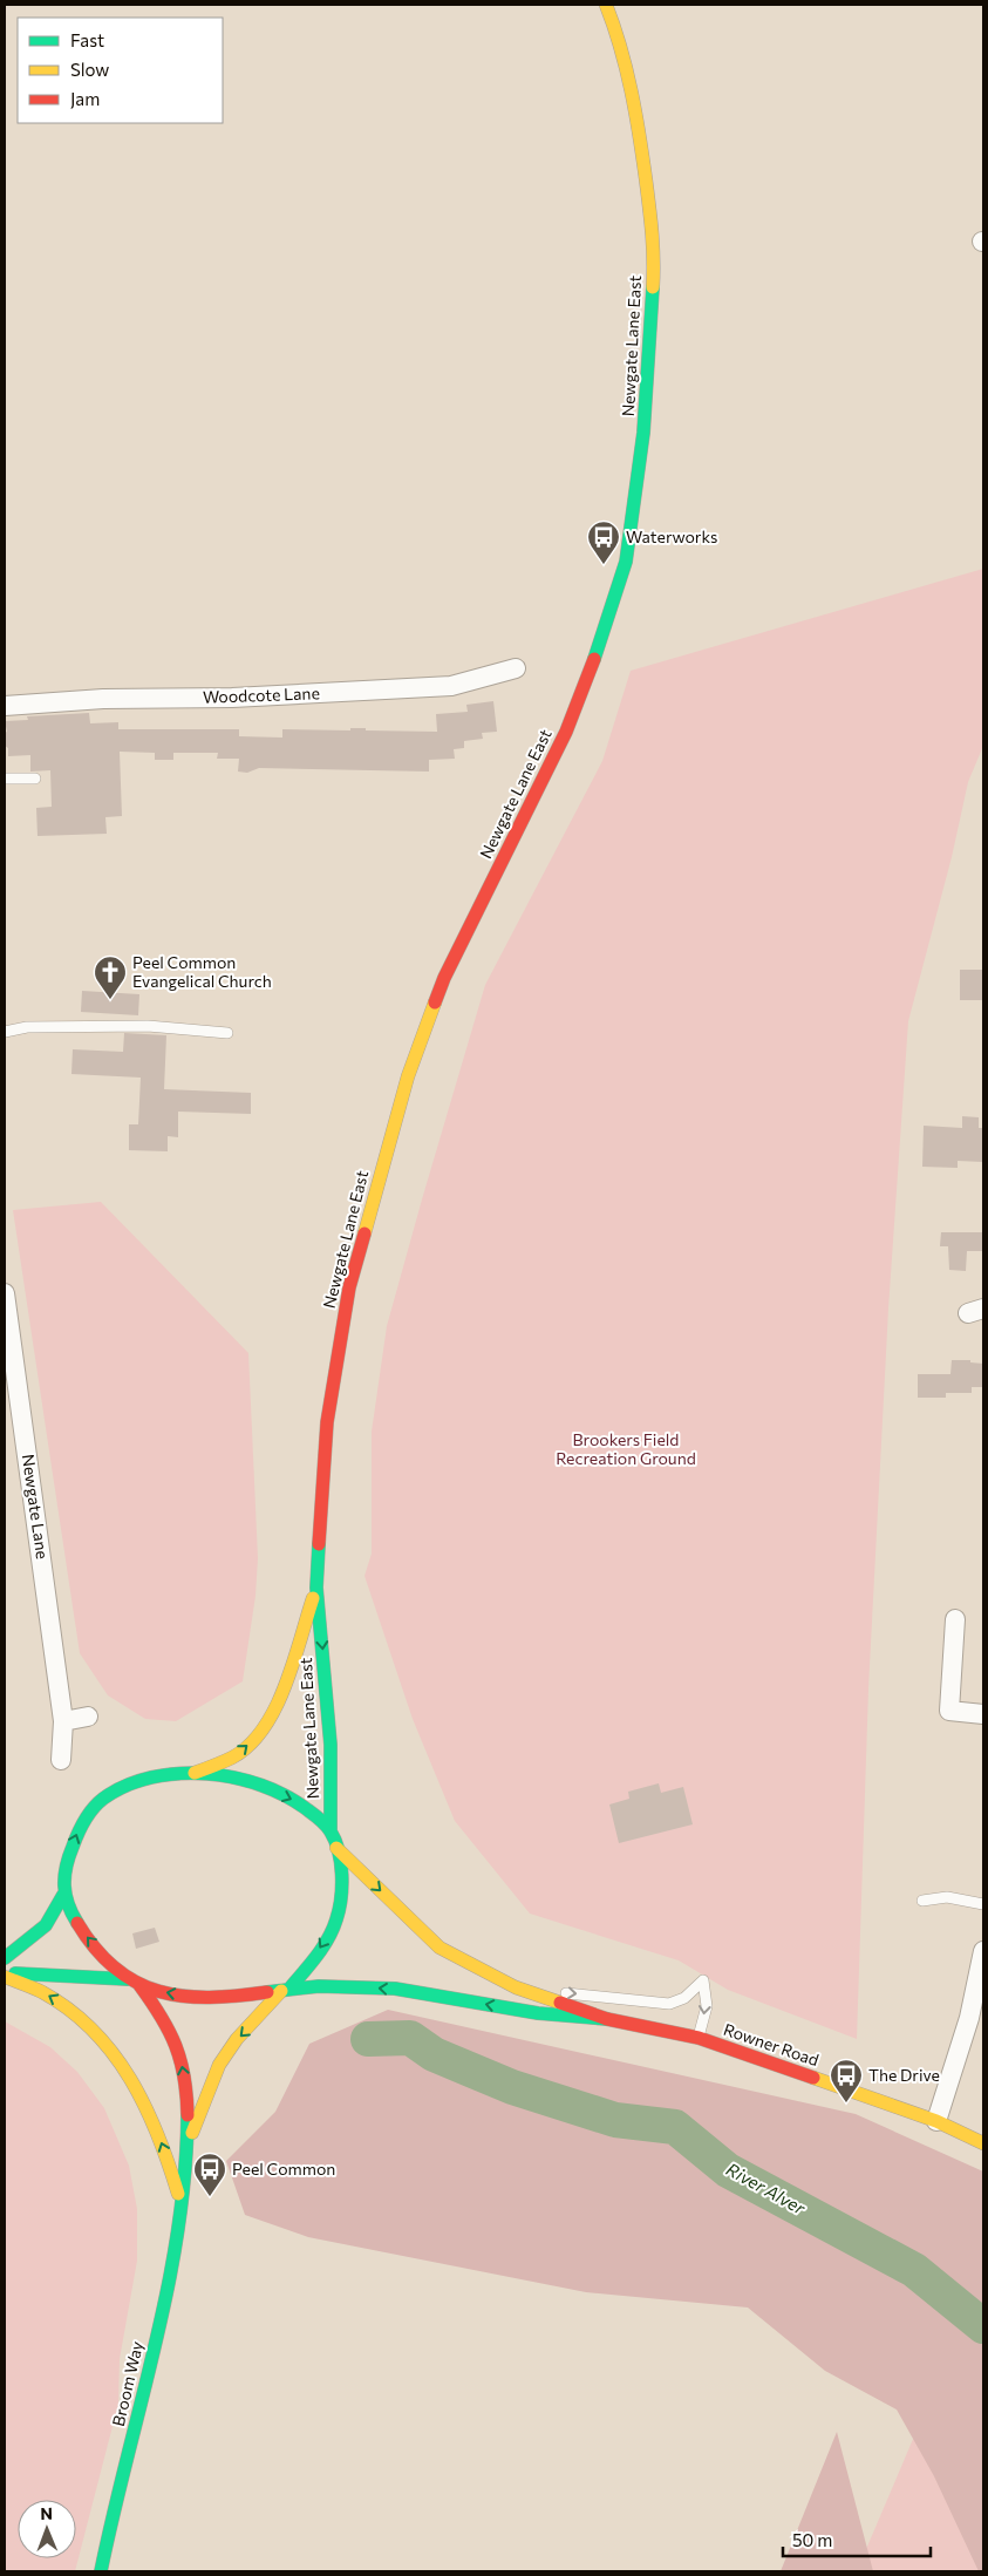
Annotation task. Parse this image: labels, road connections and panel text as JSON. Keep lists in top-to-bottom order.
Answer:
{
  "streets": {
    "main road": ["Newgate Lane East", "Rowner Road", "Broom Way"],
    "street": ["Woodcote Lane", "Newgate Lane"]
  },
  "crossings": [
    ["Rowner Road", "Broom Way"]
  ],
  "water": ["River Alver"],
  "parks": ["Brookers Field Recreation Ground"],
  "places": {
    "bus stop": ["Waterworks", "The Drive", "Peel Common"],
    "church": ["Peel Common Evangelical Church"]
  },
  "legend": ["Fast", "Slow", "Jam"],
  "scale_bar": "50 m",
  "north": "top"
}
